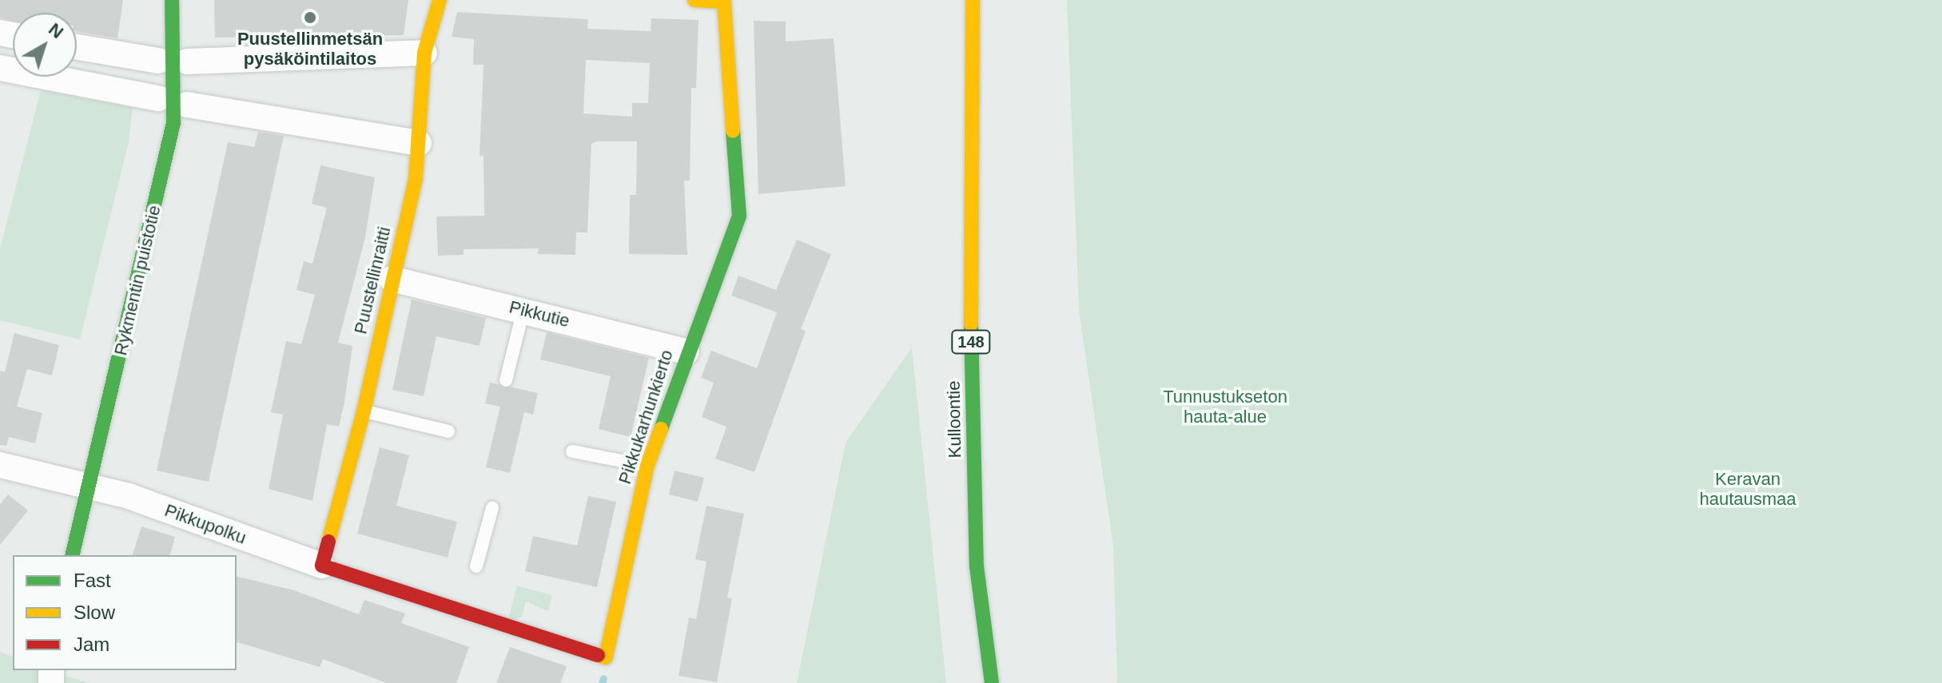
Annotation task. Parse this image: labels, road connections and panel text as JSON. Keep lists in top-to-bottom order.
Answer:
{
  "streets": {
    "street": [
      "Rykmentin puistotie",
      "Puustellinraitti",
      "Pikkutie",
      "148",
      "Pikkukarhunkierto",
      "Kulloontie",
      "Pikkupolku"
    ]
  },
  "crossings": [
    ["Rykmentin puistotie", "Pikkupolku"],
    ["Puustellinraitti", "Pikkutie"],
    ["Puustellinraitti", "Pikkukarhunkierto"],
    ["Puustellinraitti", "Pikkupolku"],
    ["Pikkutie", "Pikkukarhunkierto"],
    ["Pikkukarhunkierto", "Pikkupolku"]
  ],
  "parks": ["Tunnustukseton hauta-alue", "Keravan hautausmaa"],
  "places": ["Puustellinmetsän pysäköintilaitos"],
  "legend": ["Fast", "Slow", "Jam"],
  "north": "top right"
}
